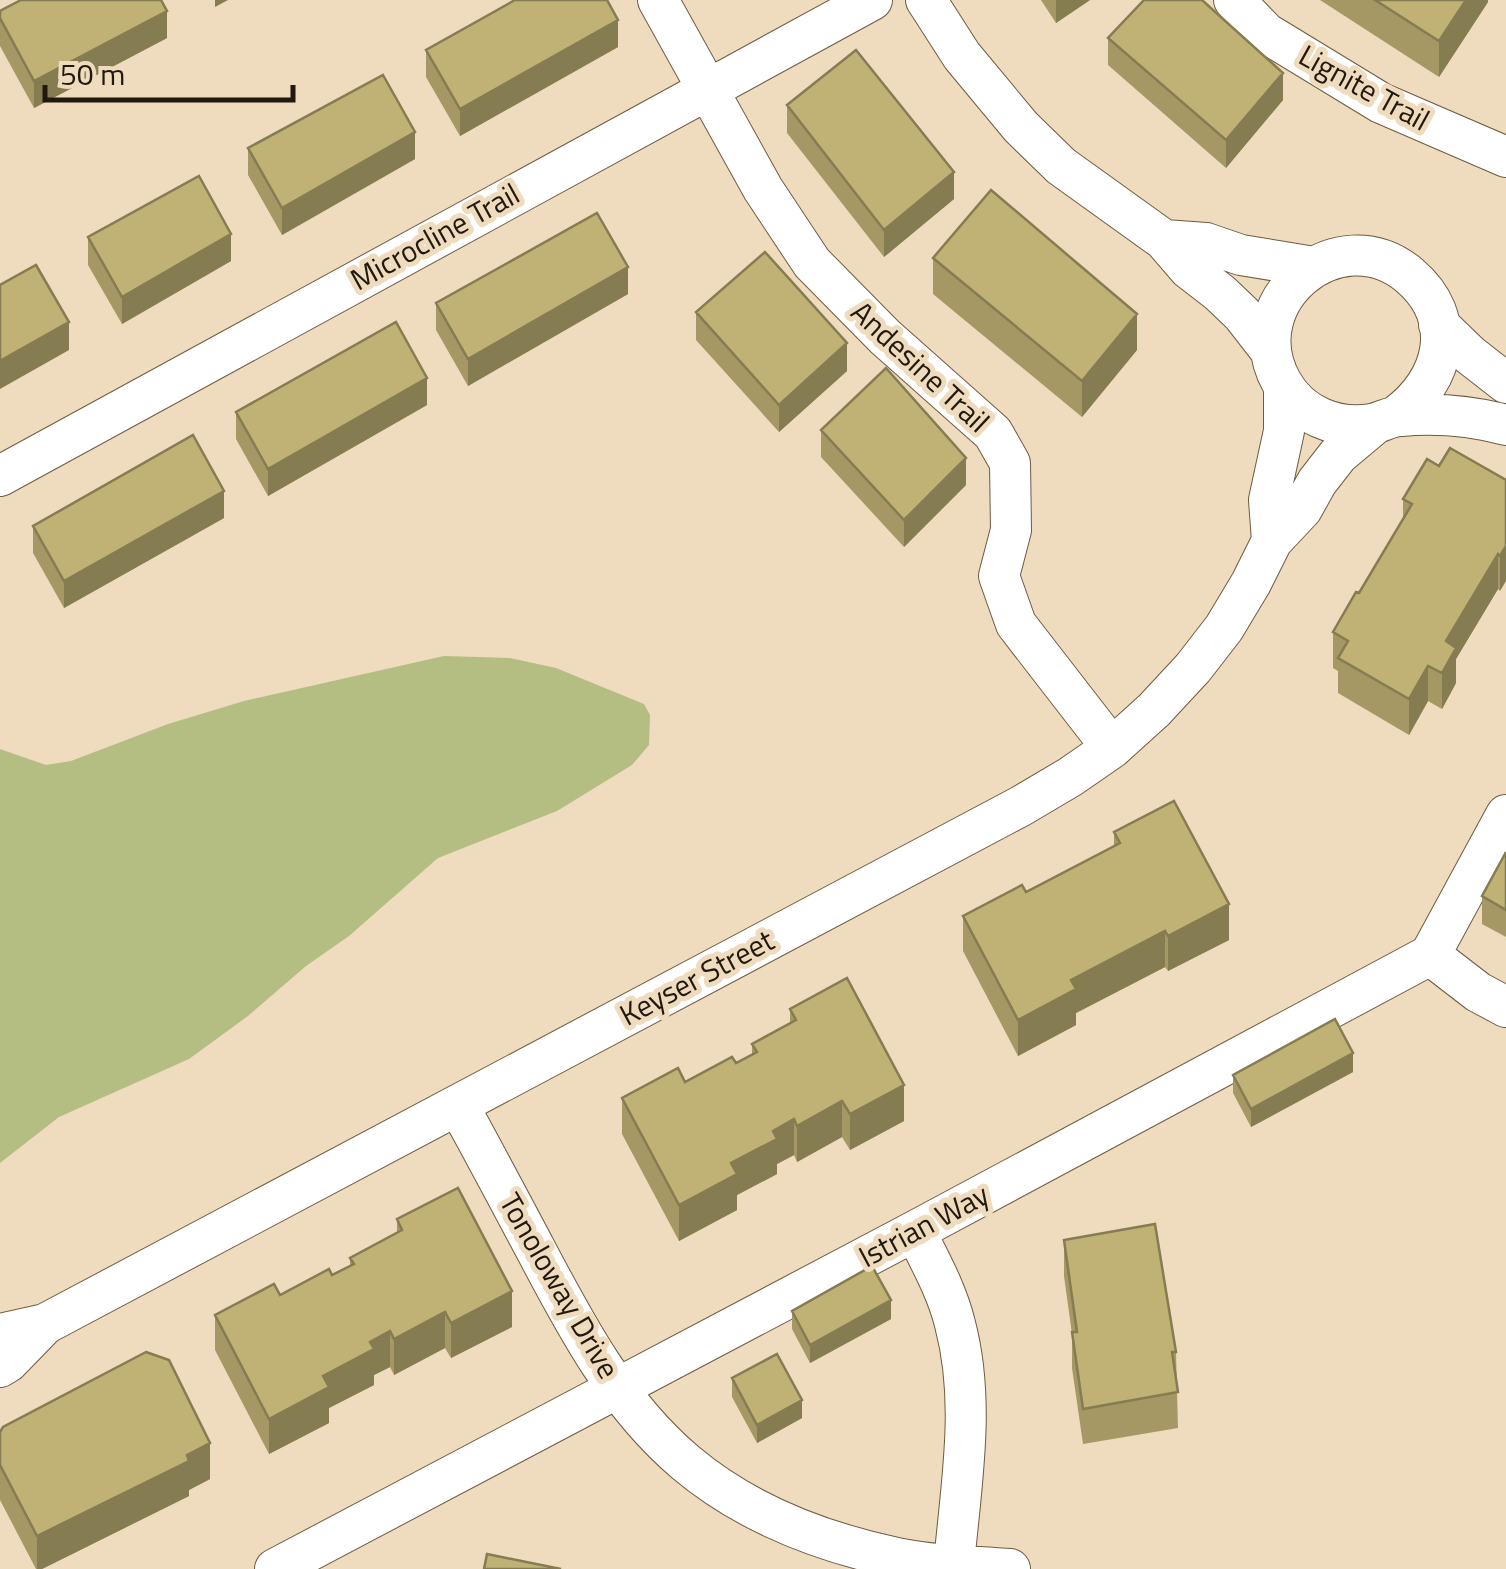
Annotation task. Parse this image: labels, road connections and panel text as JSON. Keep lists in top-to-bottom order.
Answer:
{
  "streets": {
    "street": [
      "Lignite Trail",
      "Microcline Trail",
      "Andesine Trail",
      "Keyser Street",
      "Istrian Way",
      "Tonoloway Drive"
    ]
  },
  "crossings": [
    ["Microcline Trail", "Andesine Trail"],
    ["Andesine Trail", "Keyser Street"],
    ["Keyser Street", "Tonoloway Drive"],
    ["Istrian Way", "Tonoloway Drive"]
  ],
  "scale_bar": "50 m"
}
